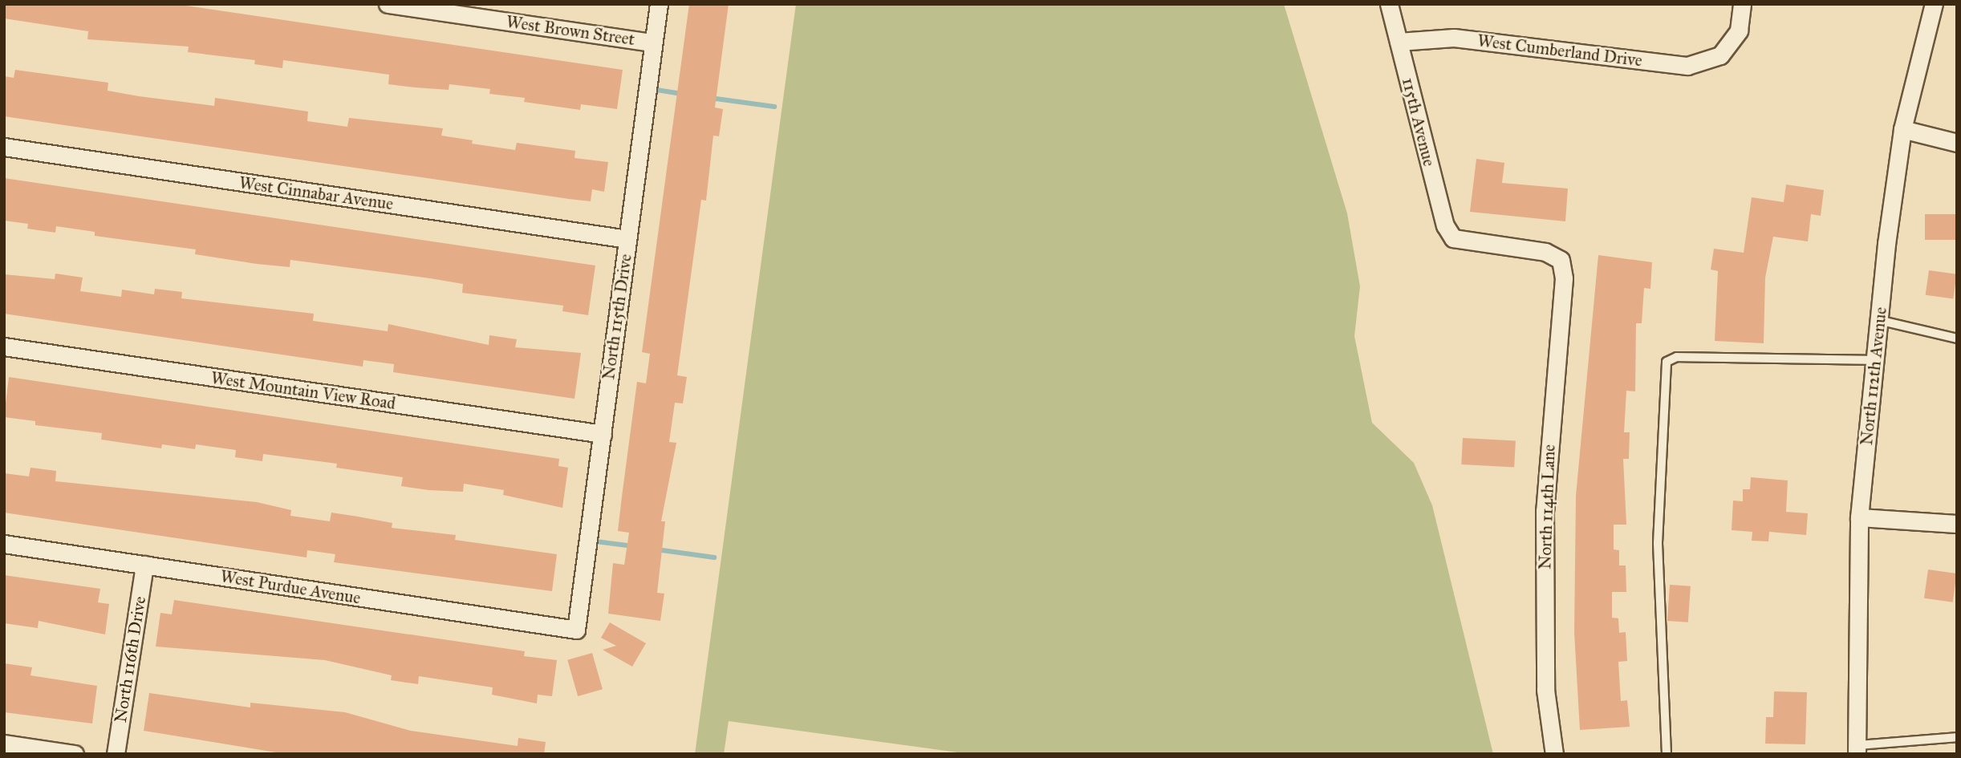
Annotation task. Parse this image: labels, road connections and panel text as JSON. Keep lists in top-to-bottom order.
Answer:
{
  "streets": {
    "street": [
      "West Brown Street",
      "West Cumberland Drive",
      "115th Avenue",
      "West Cinnabar Avenue",
      "North 115th Drive",
      "North 112th Avenue",
      "West Mountain View Road",
      "North 114th Lane",
      "West Purdue Avenue",
      "North 116th Drive"
    ]
  },
  "crossings": [
    ["West Brown Street", "North 115th Drive"],
    ["West Cumberland Drive", "115th Avenue"],
    ["115th Avenue", "North 114th Lane"],
    ["West Cinnabar Avenue", "North 115th Drive"],
    ["North 115th Drive", "West Mountain View Road"],
    ["North 115th Drive", "West Purdue Avenue"],
    ["West Purdue Avenue", "North 116th Drive"]
  ]
}
